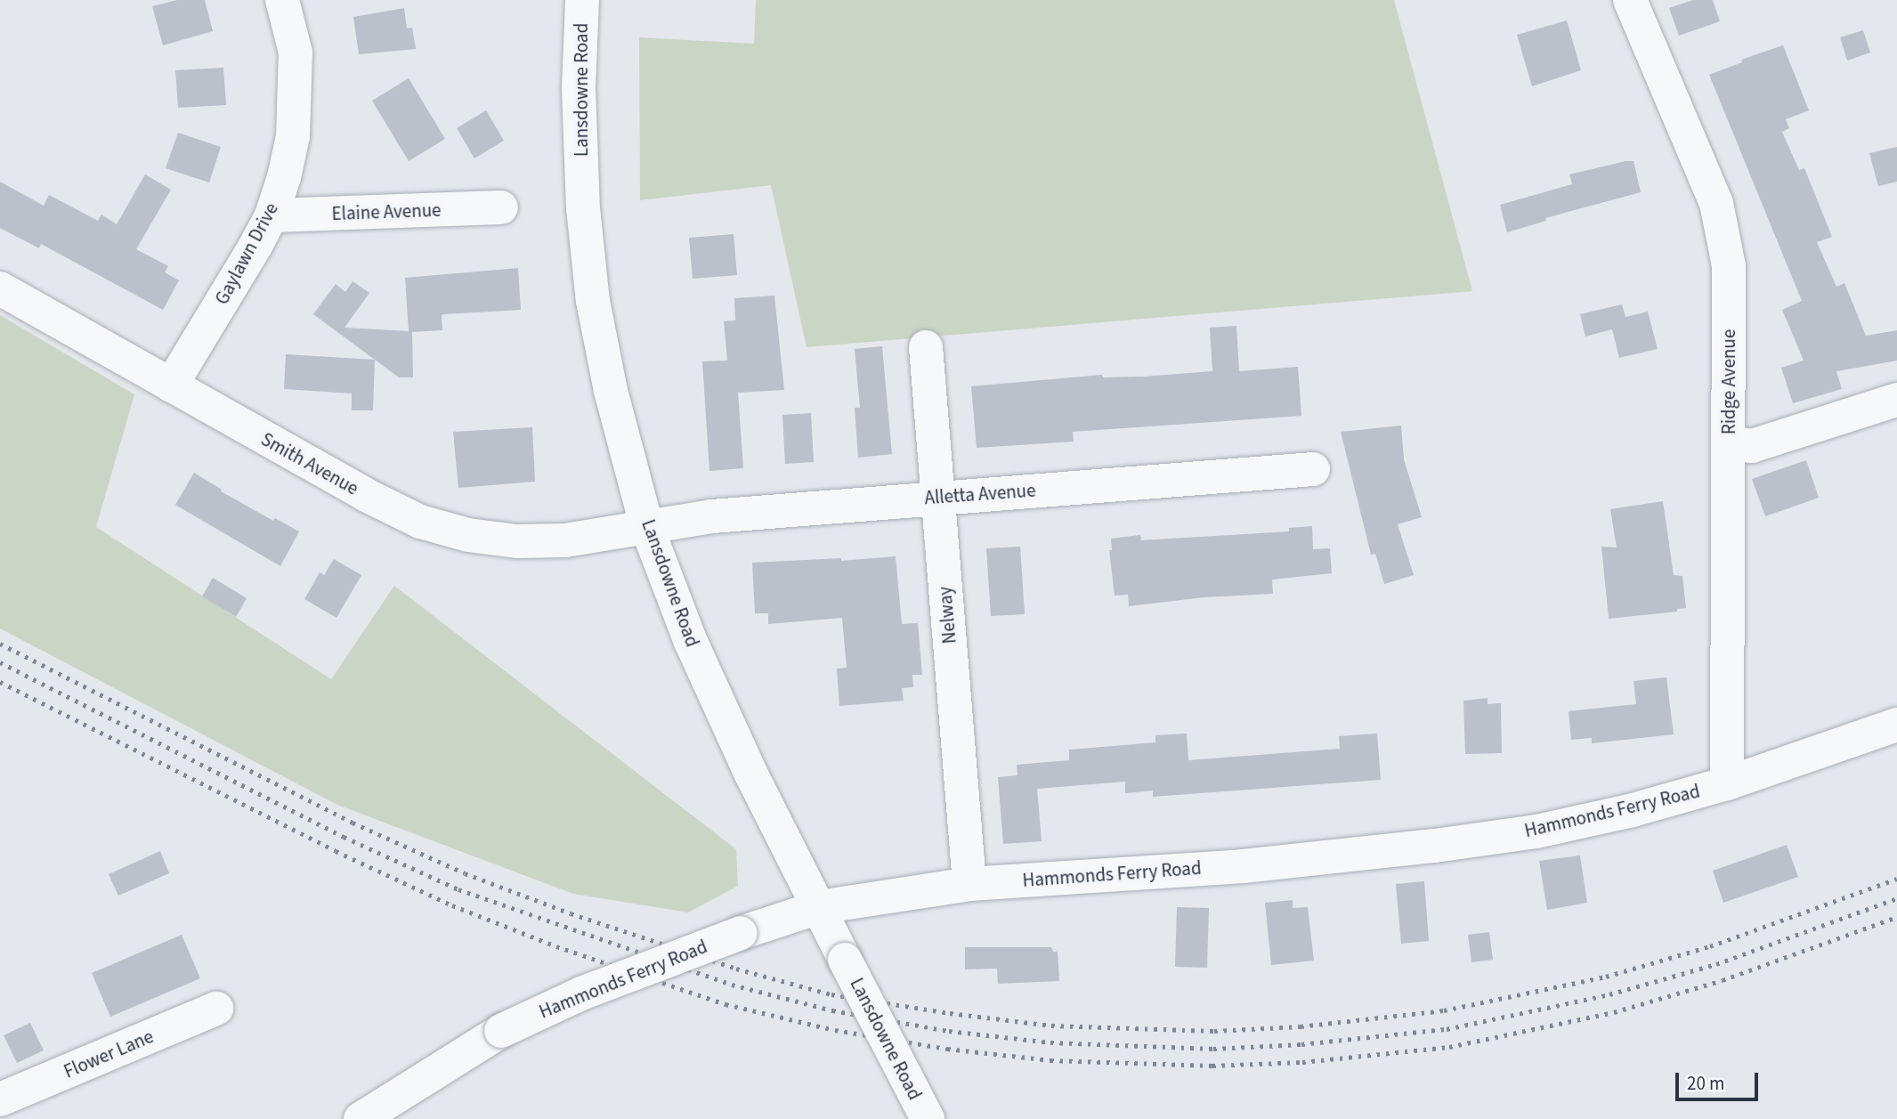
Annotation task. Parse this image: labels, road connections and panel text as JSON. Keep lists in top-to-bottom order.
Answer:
{
  "streets": {
    "street": [
      "Lansdowne Road",
      "Elaine Avenue",
      "Gaylawn Drive",
      "Ridge Avenue",
      "Smith Avenue",
      "Alletta Avenue",
      "Nelway",
      "Hammonds Ferry Road",
      "Flower Lane"
    ]
  },
  "crossings": [
    ["Lansdowne Road", "Smith Avenue"],
    ["Lansdowne Road", "Alletta Avenue"],
    ["Lansdowne Road", "Hammonds Ferry Road"],
    ["Elaine Avenue", "Gaylawn Drive"],
    ["Gaylawn Drive", "Smith Avenue"],
    ["Ridge Avenue", "Hammonds Ferry Road"],
    ["Smith Avenue", "Alletta Avenue"],
    ["Alletta Avenue", "Nelway"],
    ["Nelway", "Hammonds Ferry Road"]
  ],
  "scale_bar": "20 m"
}
